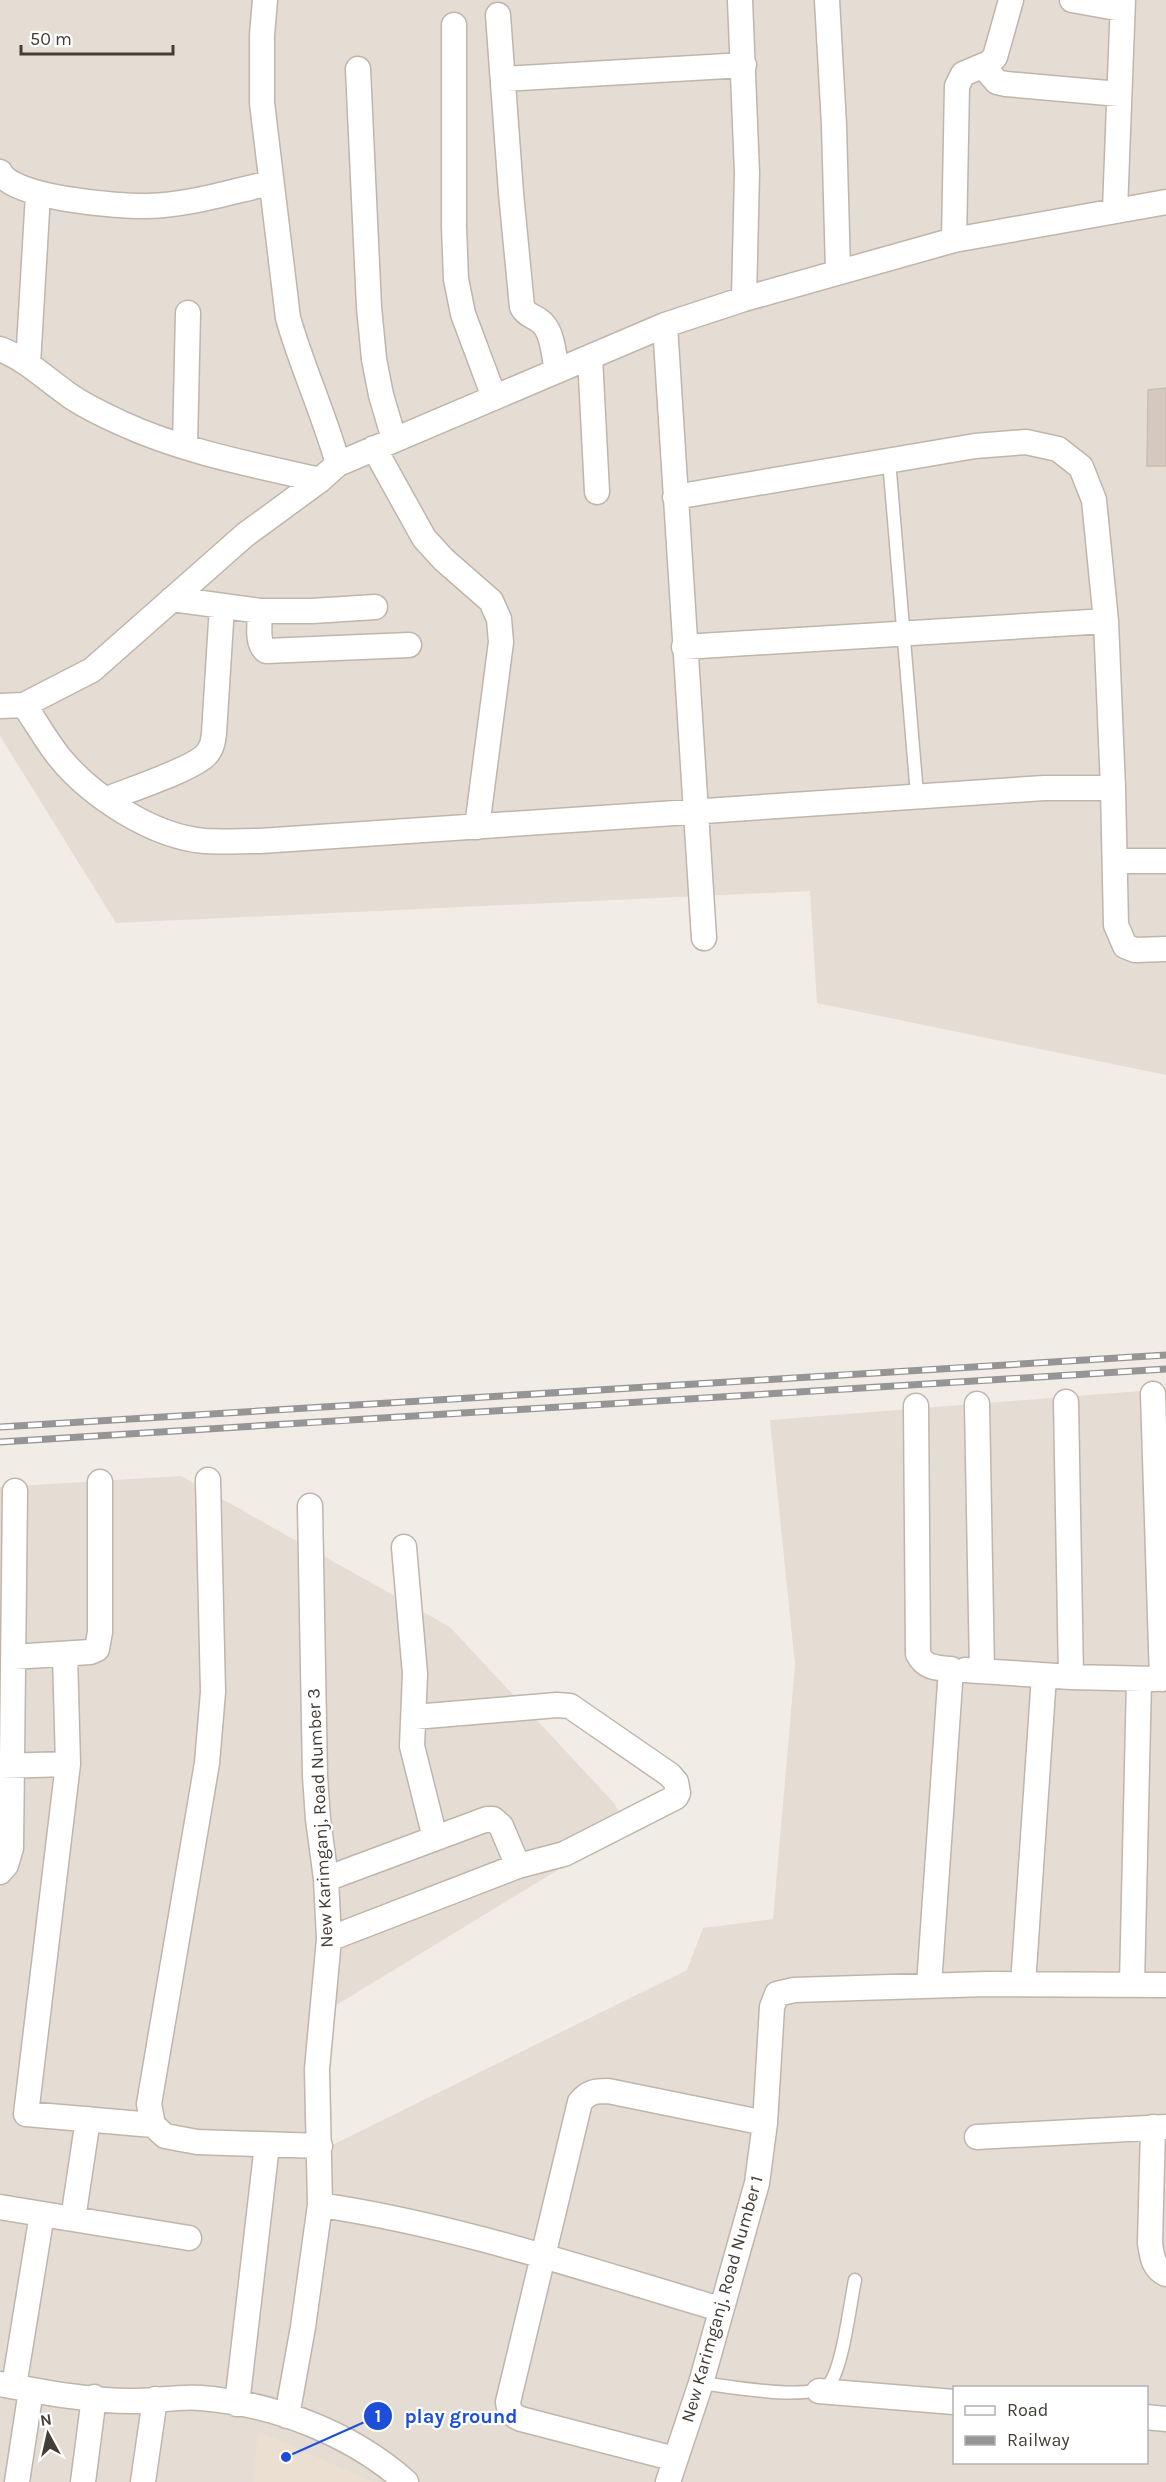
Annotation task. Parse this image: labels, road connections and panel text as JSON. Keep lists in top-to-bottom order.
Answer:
{
  "streets": {
    "street": ["New Karimganj, Road Number 3", "New Karimganj, Road Number 1"]
  },
  "places": ["play ground"],
  "legend": ["Road", "Railway"],
  "scale_bar": "50 m",
  "north": "top"
}
